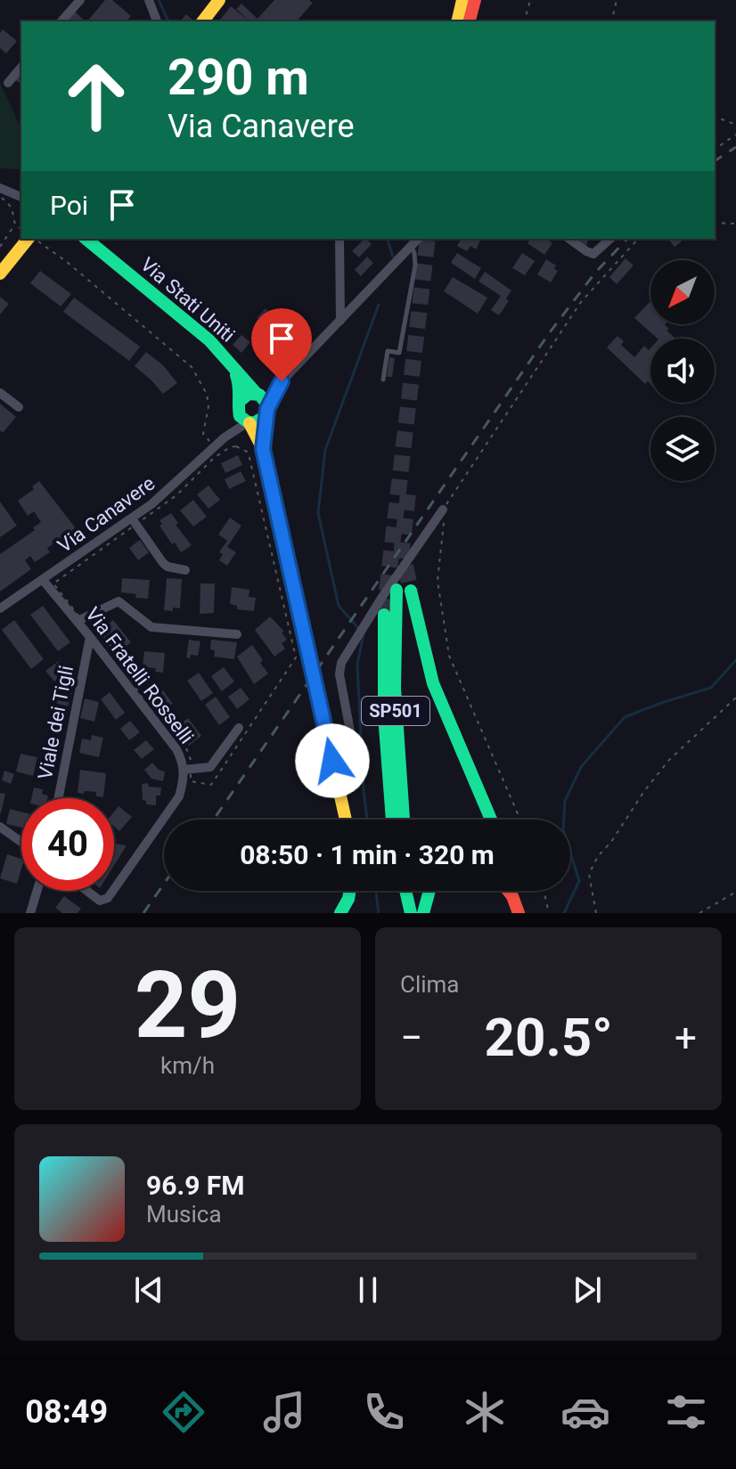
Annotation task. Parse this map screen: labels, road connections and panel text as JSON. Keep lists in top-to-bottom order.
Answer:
{
  "streets": {
    "main road": ["Via Stati Uniti", "SP501"],
    "street": ["Via Canavere", "Via Fratelli Rosselli", "Viale dei Tigli"]
  },
  "crossings": [
    ["Via Stati Uniti", "Via Canavere"],
    ["Via Canavere", "Via Fratelli Rosselli"],
    ["Via Fratelli Rosselli", "Viale dei Tigli"]
  ],
  "north": "bottom left",
  "page": {
    "turn": ["290 m", "Via Canavere"],
    "then": "Poi",
    "limit": "40",
    "trip": "08:50 · 1 min · 320 m",
    "tile": [
      ["29", "km/h"],
      "Clima"
    ],
    "heat": ["−", "20.5°", "+"],
    "song": ["96.9 FM", "Musica"],
    "tabs": "08:49"
  }
}
